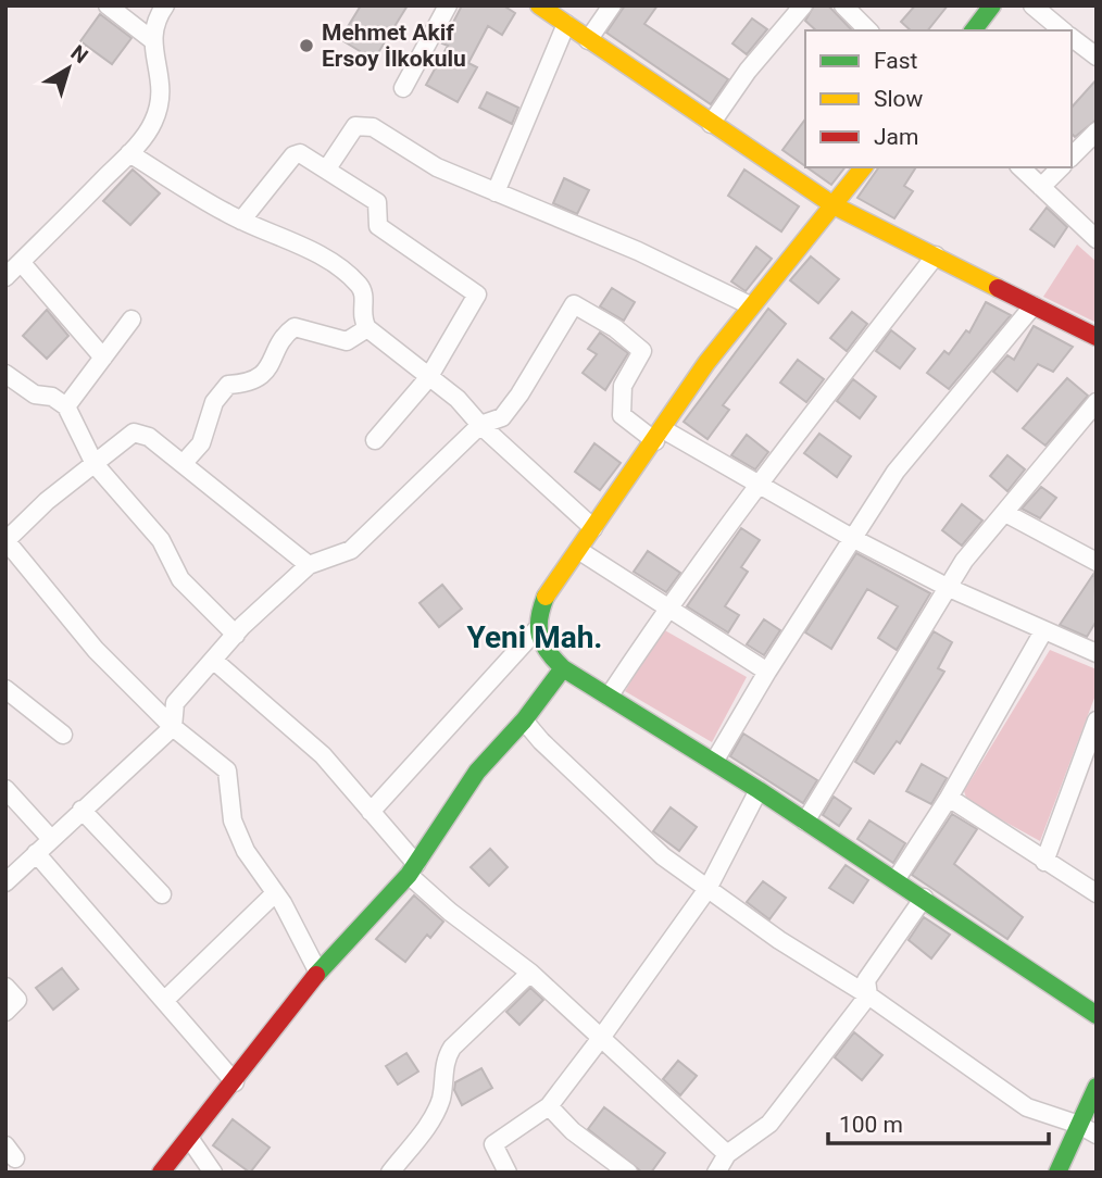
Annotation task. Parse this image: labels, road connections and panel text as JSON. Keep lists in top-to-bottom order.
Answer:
{
  "districts": ["Yeni Mah."],
  "places": ["Mehmet Akif Ersoy İlkokulu"],
  "legend": ["Fast", "Slow", "Jam"],
  "scale_bar": "100 m",
  "north": "top right"
}
